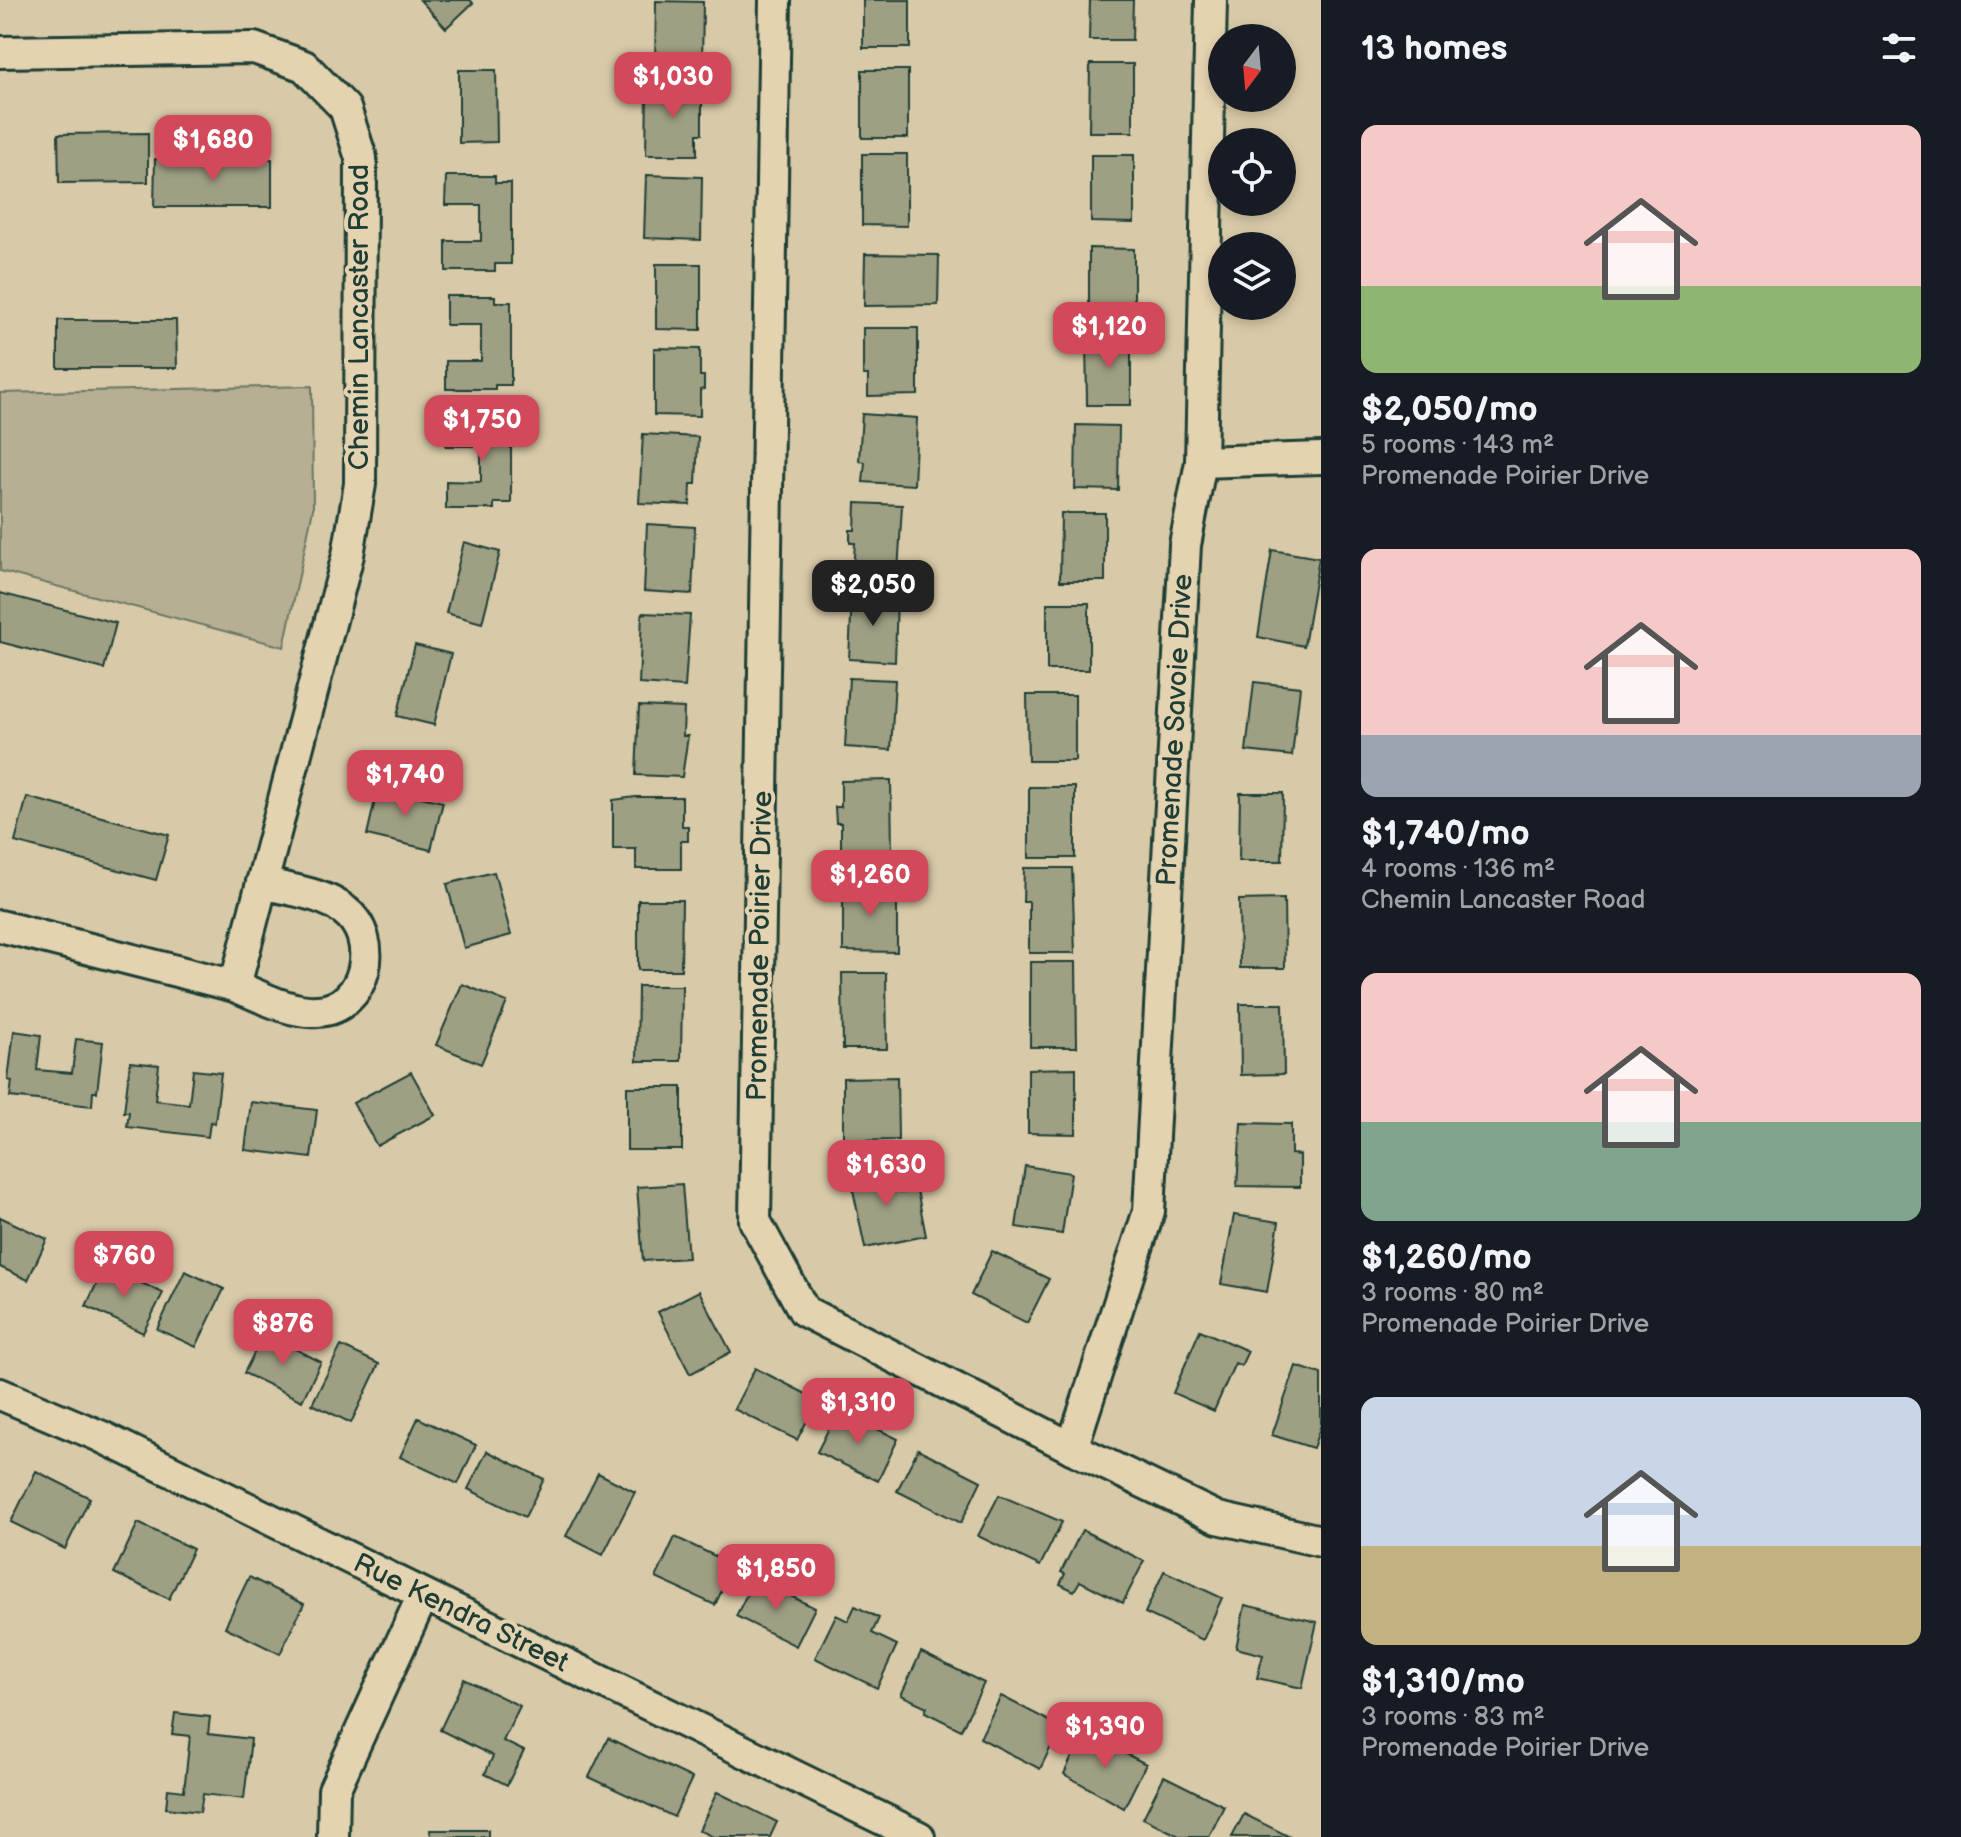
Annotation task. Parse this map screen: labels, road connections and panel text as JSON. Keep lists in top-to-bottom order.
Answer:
{
  "streets": {
    "street": [
      "Chemin Lancaster Road",
      "Promenade Savoie Drive",
      "Promenade Poirier Drive",
      "Rue Kendra Street"
    ]
  },
  "crossings": [
    ["Promenade Savoie Drive", "Promenade Poirier Drive"]
  ],
  "north": "bottom",
  "page": {
    "heading": "13 homes",
    "price": [
      "$1,030",
      "$1,680",
      "$1,120",
      "$1,750",
      "$2,050",
      "$1,740",
      "$1,260",
      "$1,630",
      "$760",
      "$876",
      "$1,310",
      "$1,850",
      "$1,390"
    ],
    "list": [
      {
        "name": "$2,050/mo",
        "note": "5 rooms · 143 m² · Promenade Poirier Drive"
      },
      {
        "name": "$1,740/mo",
        "note": "4 rooms · 136 m² · Chemin Lancaster Road"
      },
      {
        "name": "$1,260/mo",
        "note": "3 rooms · 80 m² · Promenade Poirier Drive"
      },
      {
        "name": "$1,310/mo",
        "note": "3 rooms · 83 m² · Promenade Poirier Drive"
      }
    ]
  }
}
